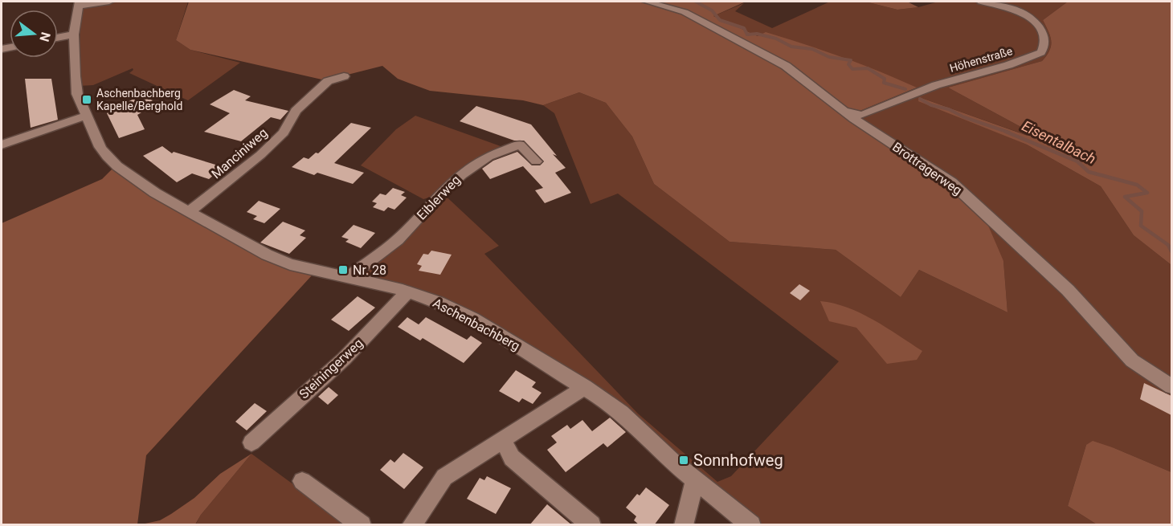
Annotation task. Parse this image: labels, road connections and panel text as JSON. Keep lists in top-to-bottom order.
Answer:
{
  "streets": {
    "street": [
      "Höhenstraße",
      "Manciniweg",
      "Brottragerweg",
      "Eiblerweg",
      "Aschenbachberg",
      "Steiningerweg"
    ]
  },
  "crossings": [
    ["Höhenstraße", "Brottragerweg"],
    ["Manciniweg", "Aschenbachberg"],
    ["Eiblerweg", "Aschenbachberg"],
    ["Aschenbachberg", "Steiningerweg"]
  ],
  "water": ["Eisentalbach"],
  "places": {
    "transit": ["Aschenbachberg Kapelle/Berghold", "Nr. 28", "Sonnhofweg"]
  },
  "north": "right"
}
